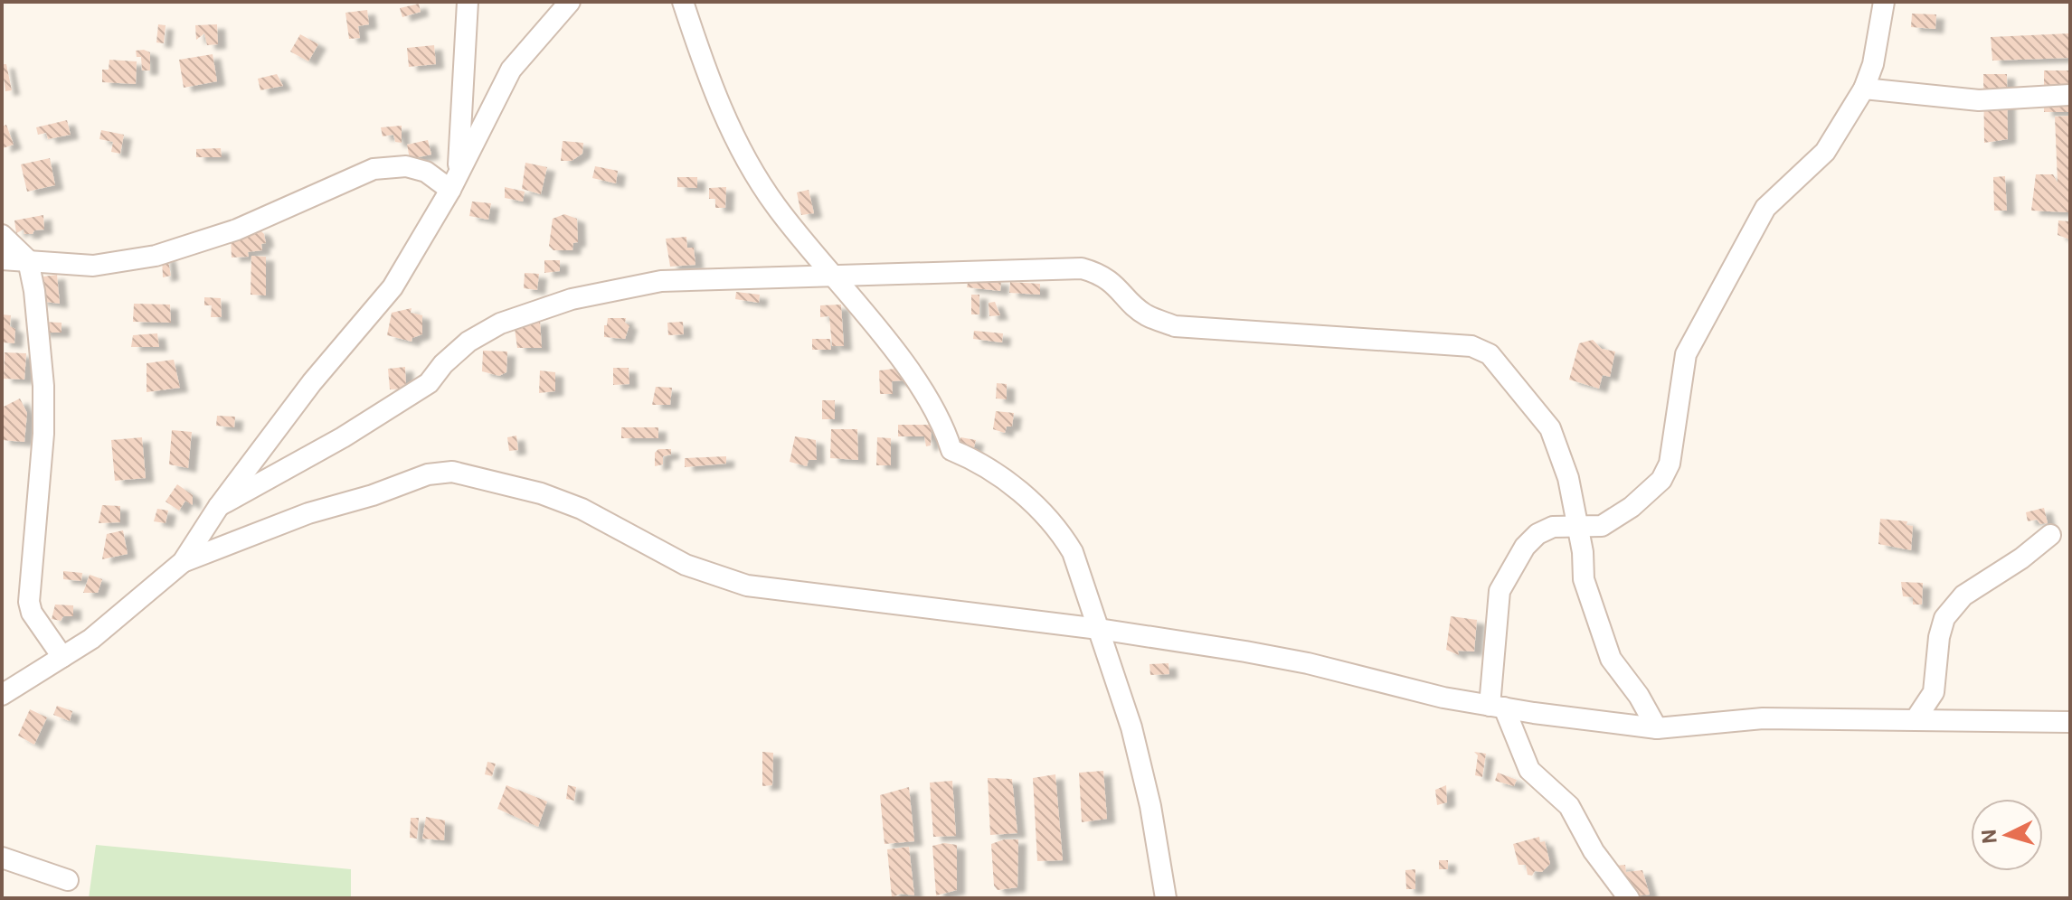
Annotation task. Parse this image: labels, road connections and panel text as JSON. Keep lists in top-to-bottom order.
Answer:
{
  "north": "left"
}
